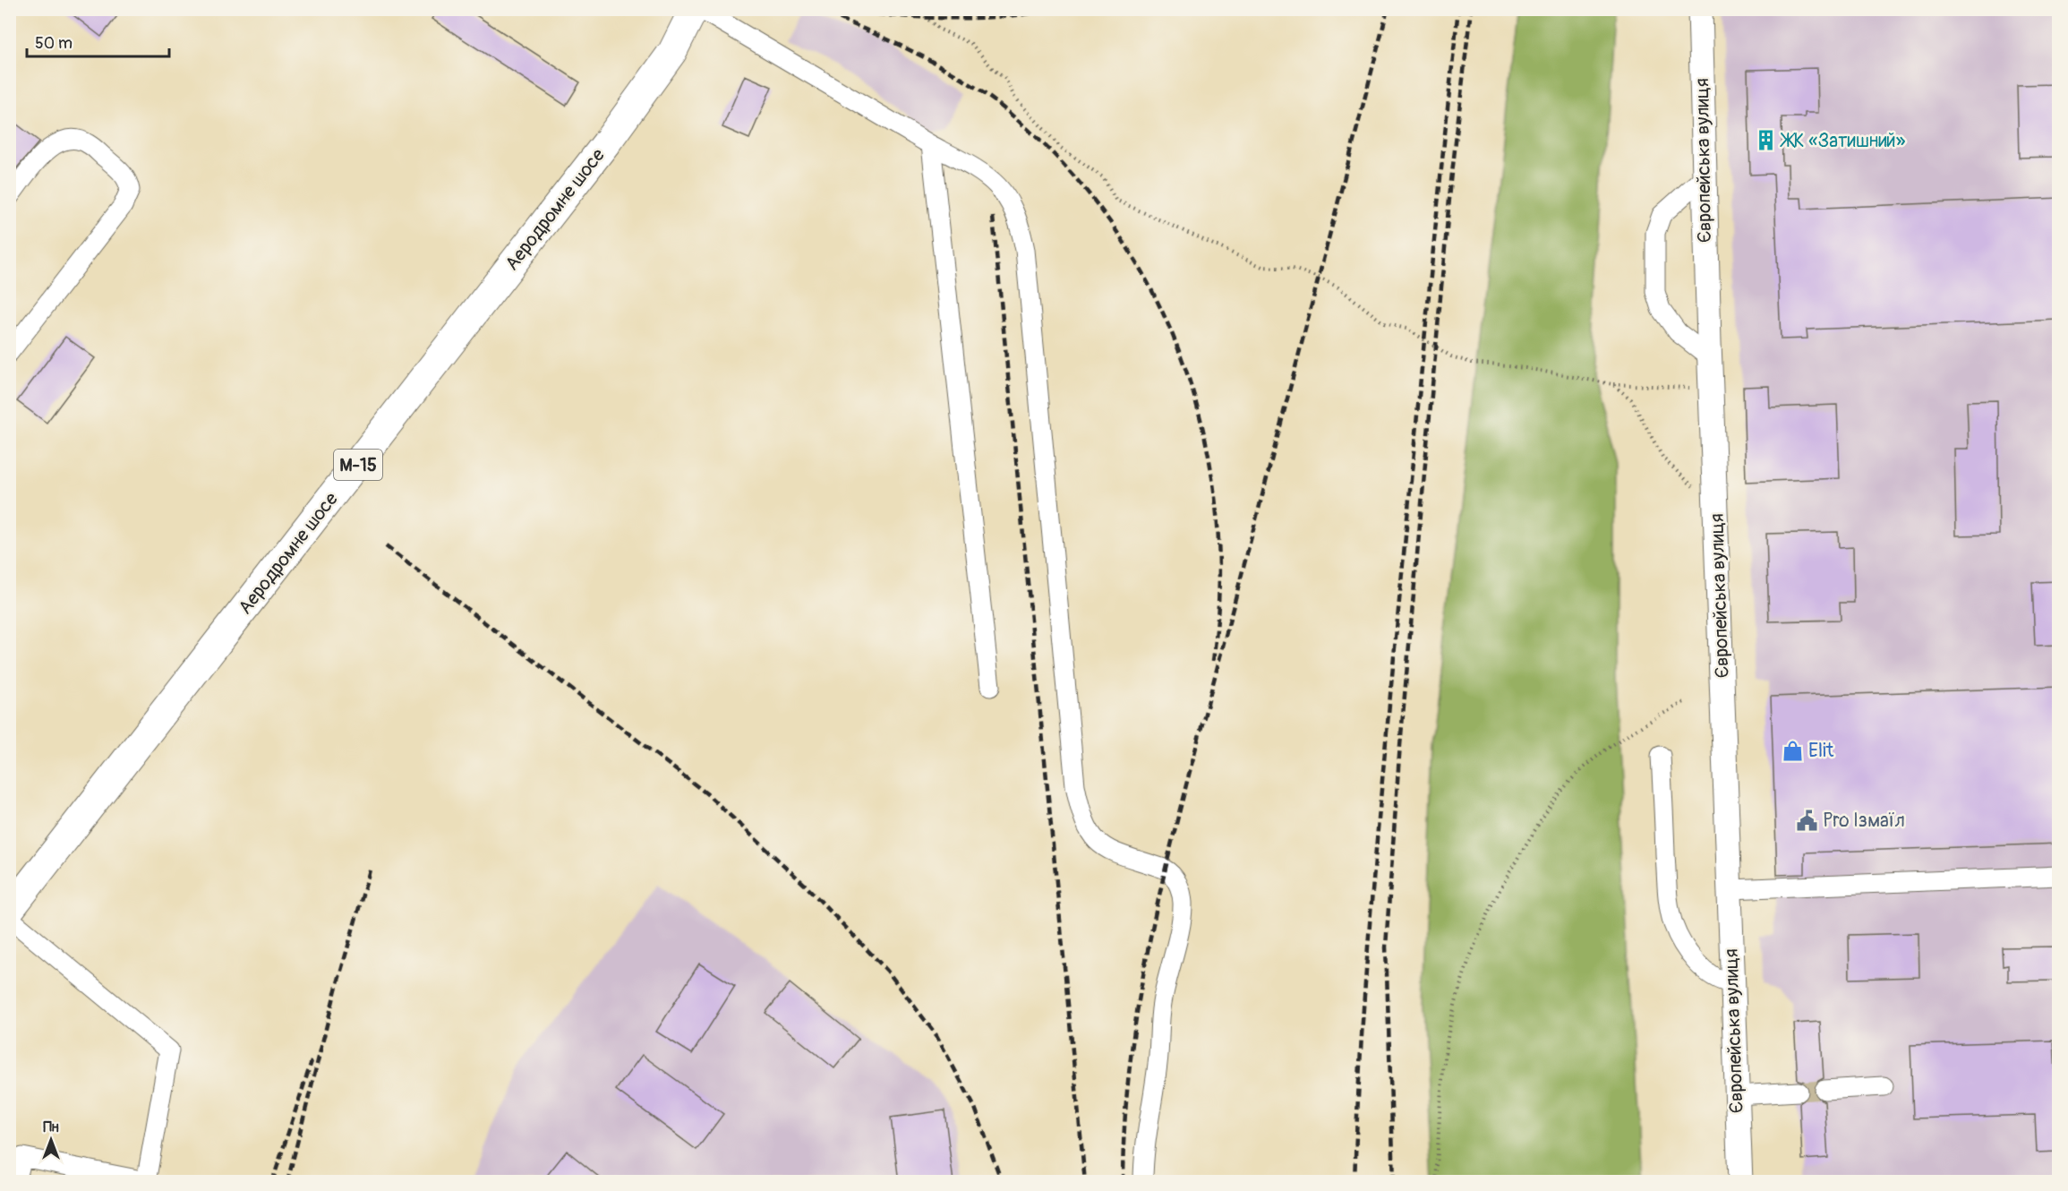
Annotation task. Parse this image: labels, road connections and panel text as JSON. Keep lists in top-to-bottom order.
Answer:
{
  "streets": {
    "highway": ["Аеродромне шосе", "М-15"],
    "main road": ["Європейська вулиця"]
  },
  "places": {
    "building": ["ЖК «Затишний»"],
    "shop": ["Elit"],
    "public building": ["Pro Ізмаїл"]
  },
  "scale_bar": "50 m",
  "north": "top"
}
